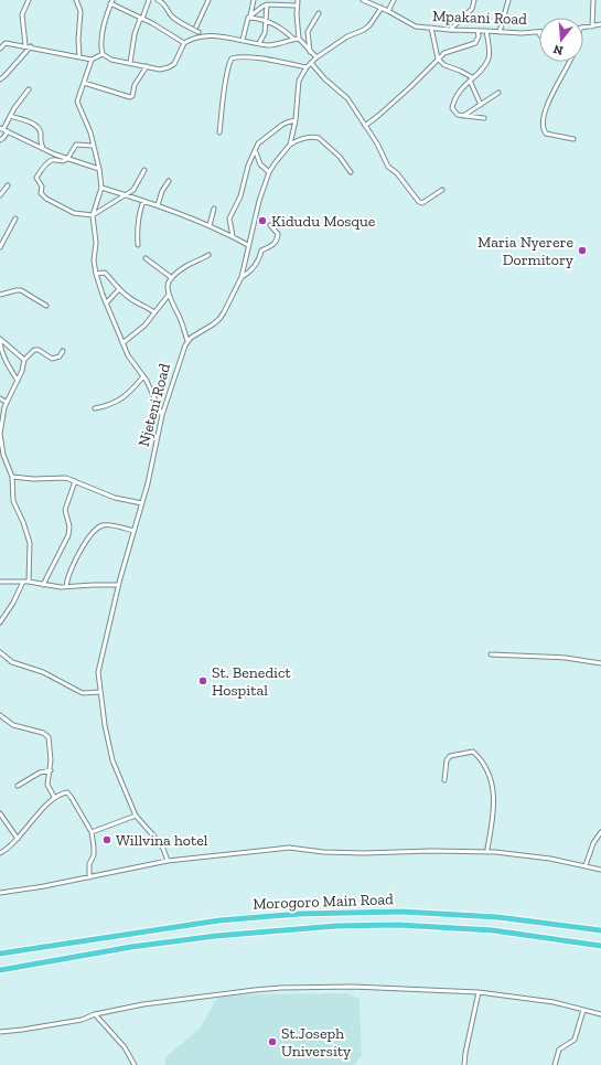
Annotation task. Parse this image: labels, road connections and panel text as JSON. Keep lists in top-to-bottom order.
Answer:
{
  "streets": {
    "highway": ["Morogoro Main Road"],
    "street": ["Mpakani Road", "Njeteni Road"]
  },
  "places": [
    "Kidudu Mosque",
    "Maria Nyerere Dormitory",
    "St. Benedict Hospital",
    "Willvina hotel",
    "St.Joseph University"
  ],
  "north": "bottom"
}
